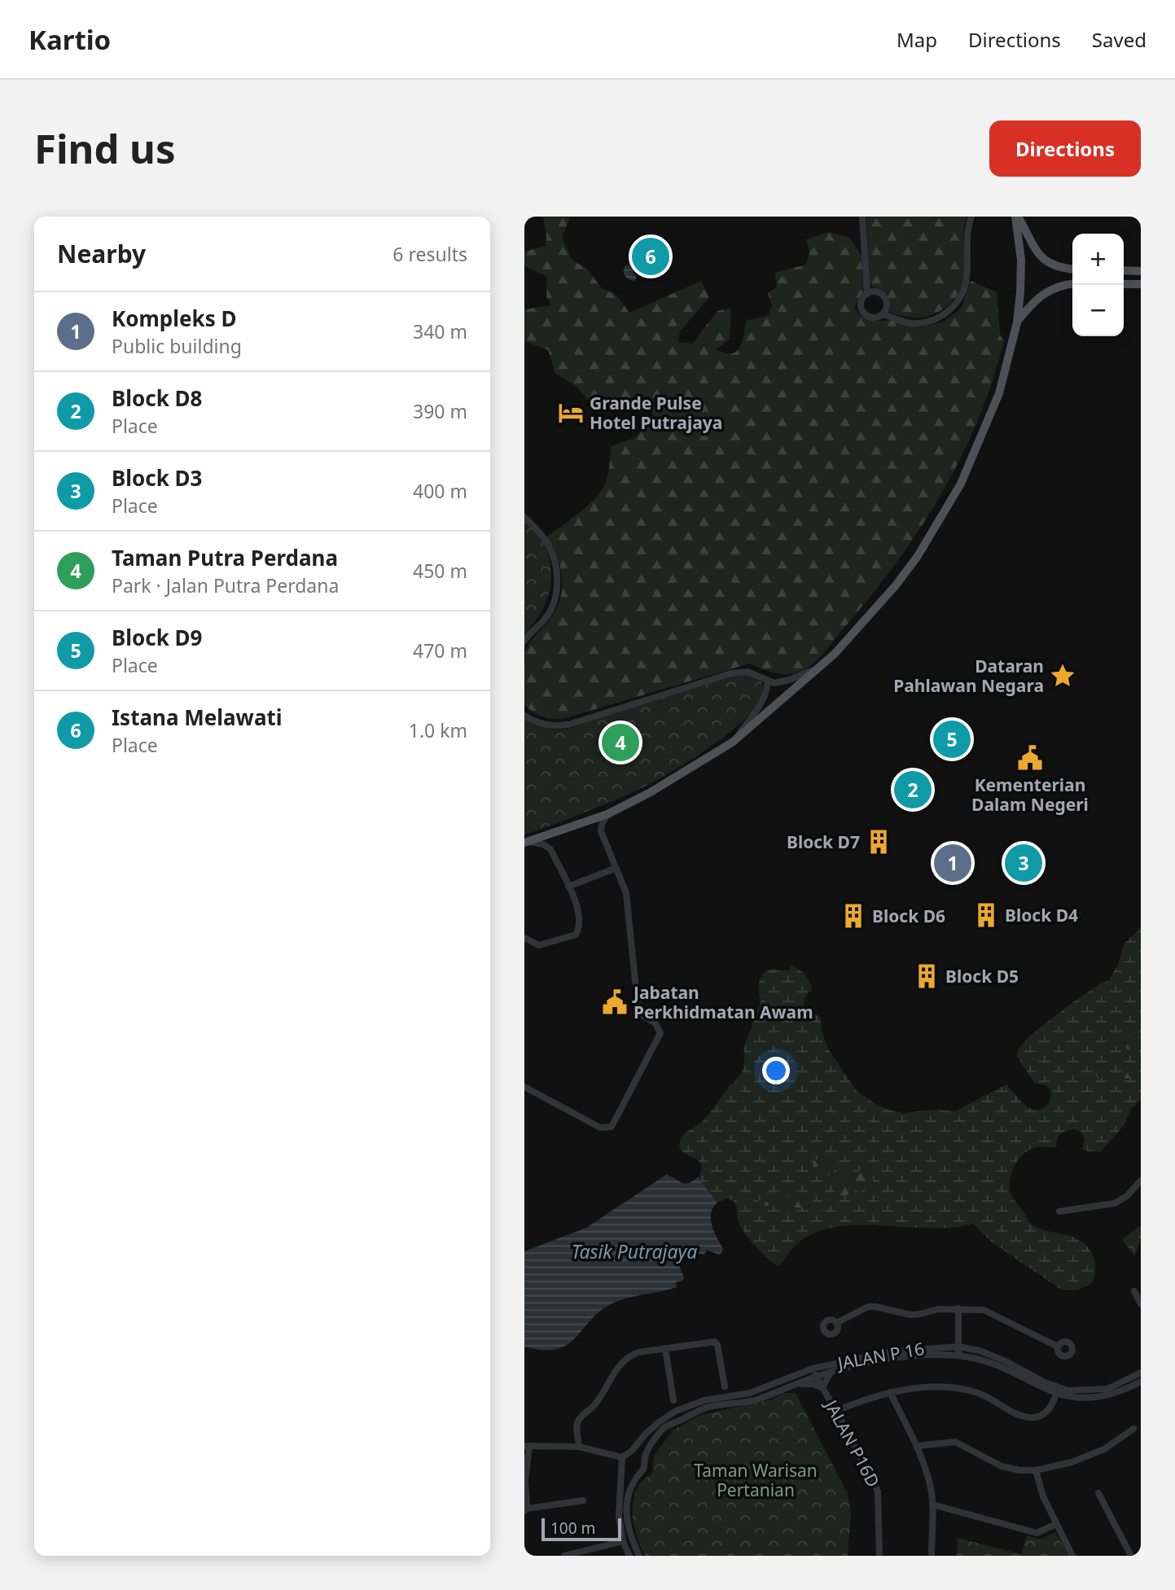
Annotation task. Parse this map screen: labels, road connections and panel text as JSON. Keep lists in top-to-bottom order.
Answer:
{
  "streets": {
    "street": ["JALAN P 16", "JALAN P16D"]
  },
  "crossings": [
    ["JALAN P 16", "JALAN P16D"]
  ],
  "water": ["Tasik Putrajaya"],
  "parks": ["Taman Warisan Pertanian"],
  "places": {
    "hotel": ["Grande Pulse Hotel Putrajaya"],
    "place": ["Dataran Pahlawan Negara"],
    "public building": ["Kementerian Dalam Negeri", "Jabatan Perkhidmatan Awam"],
    "building": [
      "Block D7",
      "Block D4",
      "Block D6",
      "Block D5"
    ]
  },
  "scale_bar": "100 m",
  "page": {
    "header": "Kartio",
    "nav": ["Map", "Directions", "Saved"],
    "buttons": "Directions",
    "title": "Find us",
    "heading": ["Nearby", "6 results"],
    "map_buttons": ["+", "−"],
    "pins": [
      "6",
      "5",
      "4",
      "2",
      "1",
      "3"
    ],
    "list": [
      {
        "mark": "1",
        "name": "Kompleks D",
        "note": "Public building",
        "value": "340 m"
      },
      {
        "mark": "2",
        "name": "Block D8",
        "note": "Place",
        "value": "390 m"
      },
      {
        "mark": "3",
        "name": "Block D3",
        "note": "Place",
        "value": "400 m"
      },
      {
        "mark": "4",
        "name": "Taman Putra Perdana",
        "note": "Park · Jalan Putra Perdana",
        "value": "450 m"
      },
      {
        "mark": "5",
        "name": "Block D9",
        "note": "Place",
        "value": "470 m"
      },
      {
        "mark": "6",
        "name": "Istana Melawati",
        "note": "Place",
        "value": "1.0 km"
      }
    ],
    "scale": "100 m"
  }
}
